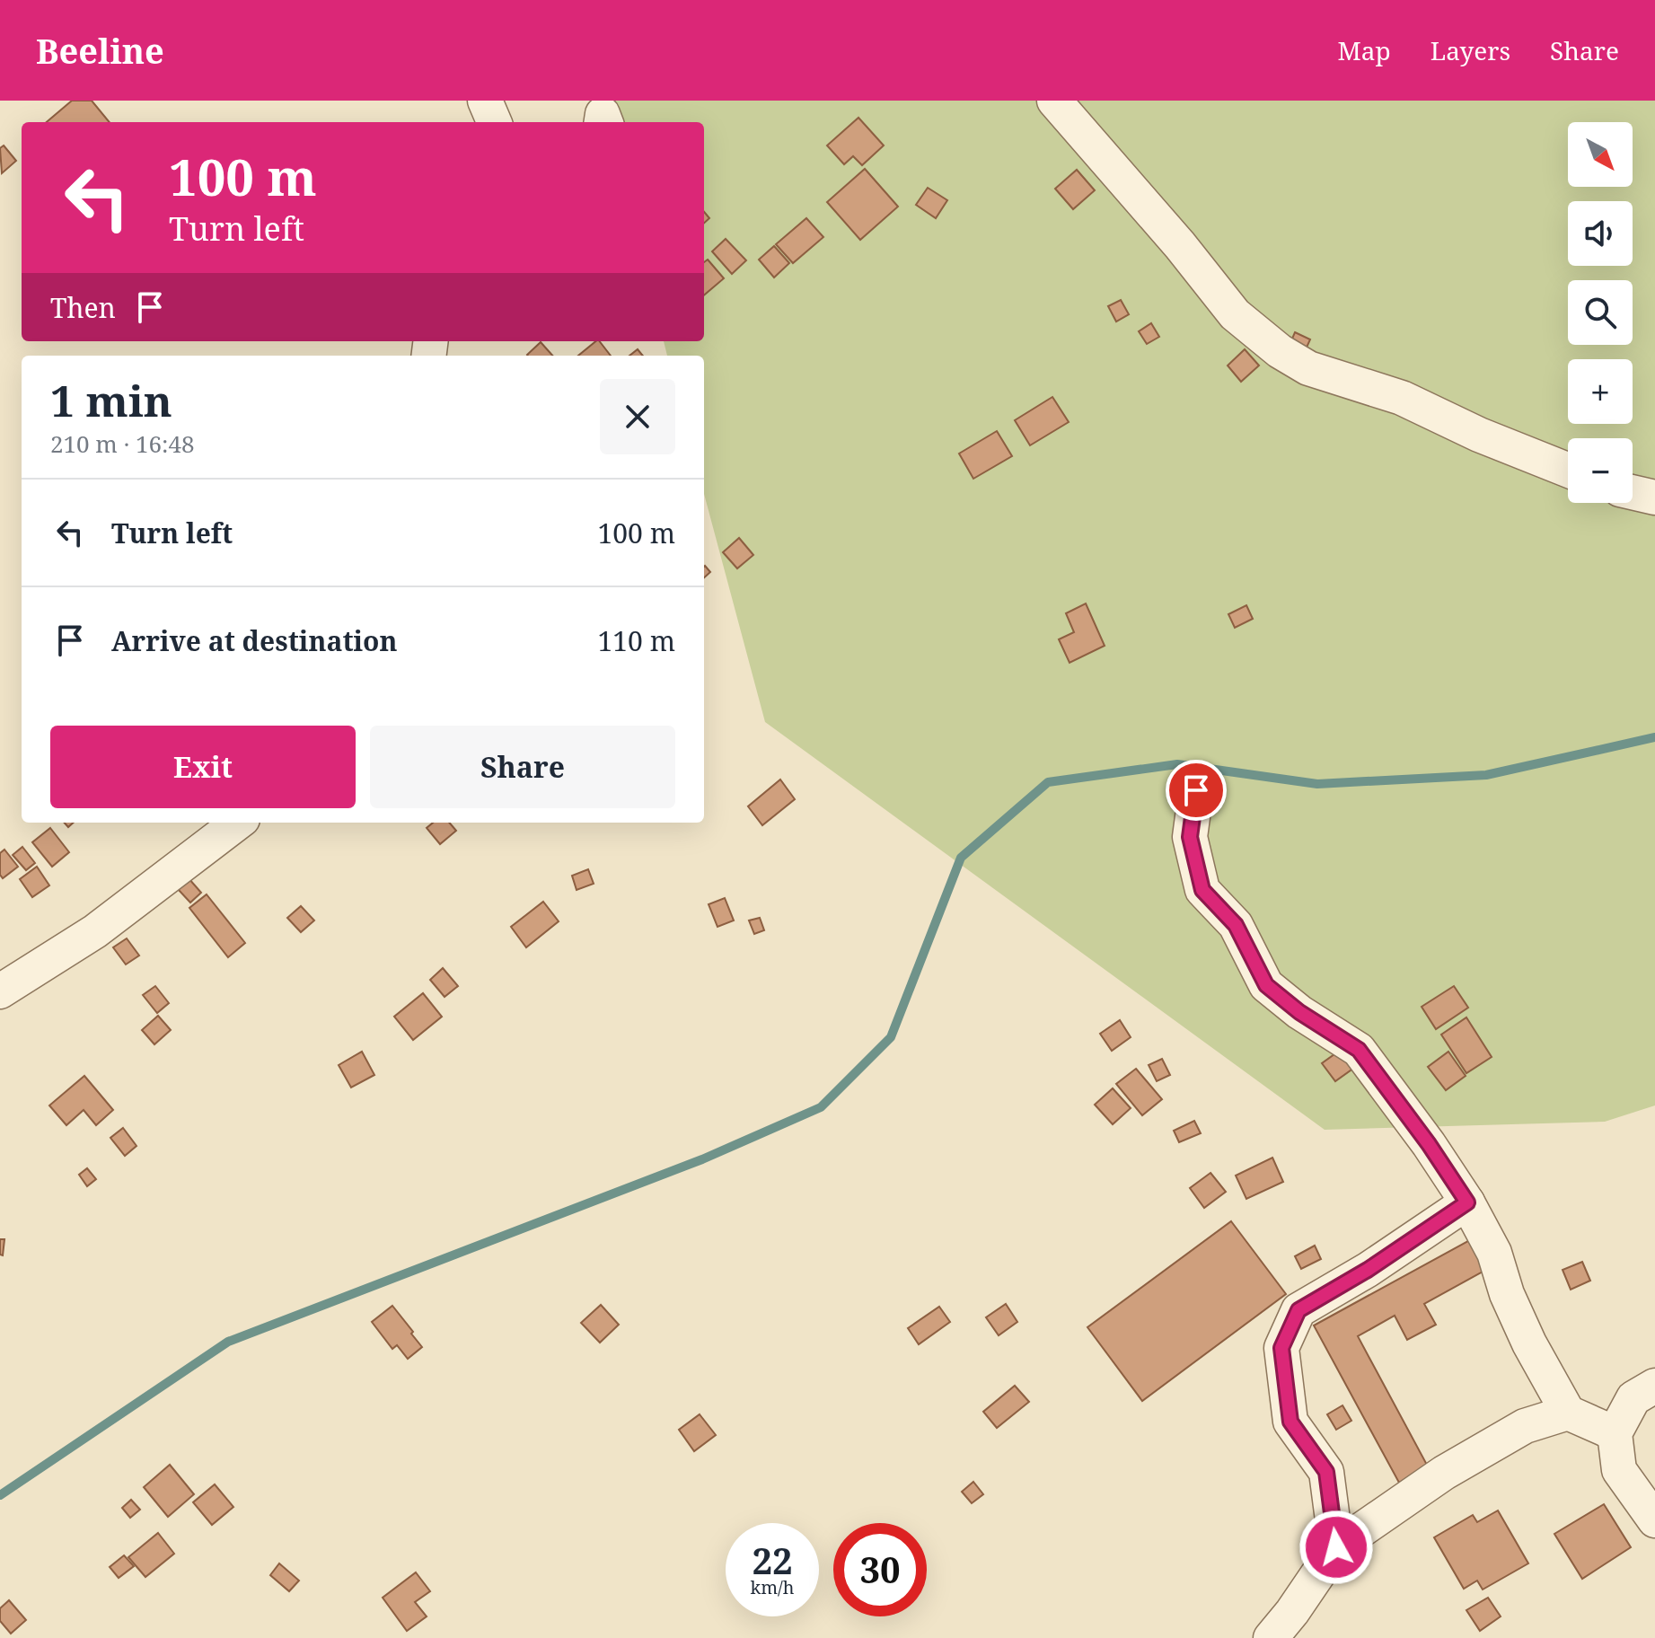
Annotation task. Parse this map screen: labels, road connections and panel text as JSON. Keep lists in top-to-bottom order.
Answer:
{
  "north": "bottom right",
  "page": {
    "header": "Beeline",
    "nav": ["Map", "Layers", "Share"],
    "map_buttons": ["+", "−"],
    "turn": ["100 m", "Turn left"],
    "then": "Then",
    "heading": ["1 min", "210 m · 16:48"],
    "list": [
      {
        "name": "Turn left",
        "value": "100 m"
      },
      {
        "name": "Arrive at destination",
        "value": "110 m"
      }
    ],
    "buttons": ["Exit", "Share"],
    "speed": "22 km/h",
    "limit": "30"
  }
}
